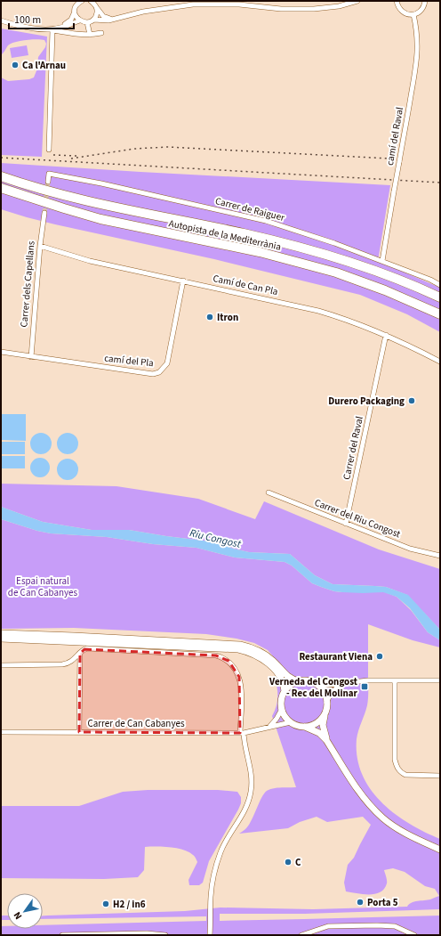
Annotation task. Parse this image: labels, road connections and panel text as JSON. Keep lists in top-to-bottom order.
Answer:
{
  "streets": {
    "highway": ["Autopista de la Mediterrània"],
    "street": [
      "camí del Raval",
      "Carrer de Raiguer",
      "Carrer dels Capellans",
      "Camí de Can Pla",
      "camí del Pla",
      "Carrer del Raval",
      "Carrer del Riu Congost",
      "Carrer de Can Cabanyes"
    ]
  },
  "crossings": [
    ["camí del Raval", "Carrer de Raiguer"],
    ["Carrer dels Capellans", "Camí de Can Pla"],
    ["Carrer dels Capellans", "camí del Pla"],
    ["Camí de Can Pla", "camí del Pla"],
    ["Camí de Can Pla", "Carrer del Raval"],
    ["Carrer del Raval", "Carrer del Riu Congost"]
  ],
  "water": ["Riu Congost"],
  "parks": ["Espai natural de Can Cabanyes"],
  "places": {
    "other": [
      "Ca l'Arnau",
      "Itron",
      "Durero Packaging",
      "Restaurant Viena",
      "C",
      "Porta 5",
      "H2 / in6"
    ],
    "transit": ["Verneda del Congost - Rec del Molinar"]
  },
  "scale_bar": "100 m",
  "north": "bottom left"
}
